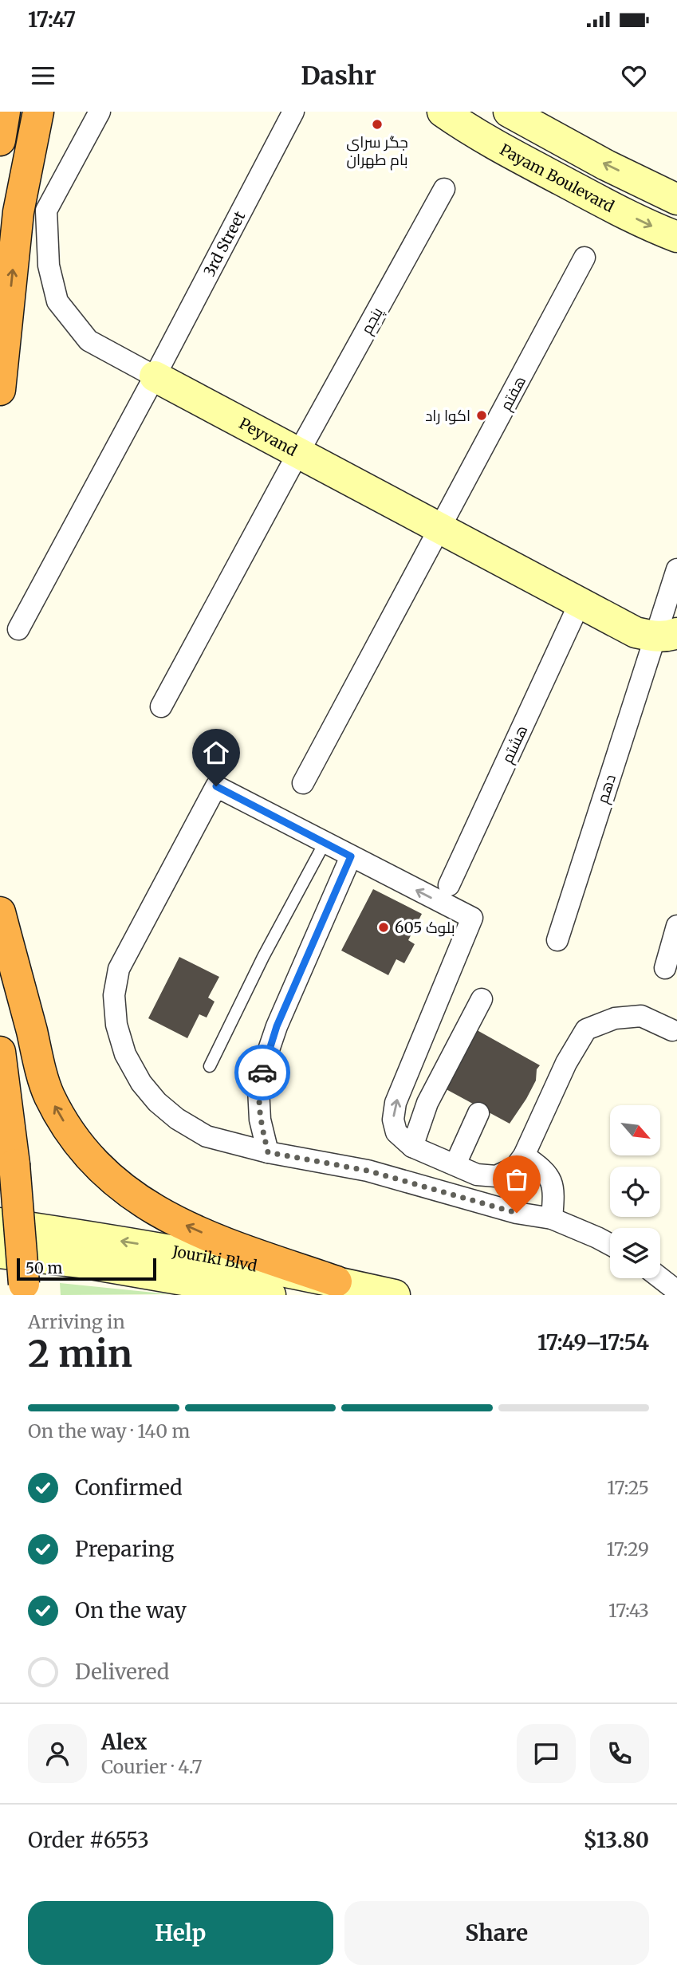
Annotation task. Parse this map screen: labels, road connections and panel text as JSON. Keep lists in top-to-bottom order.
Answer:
{
  "streets": {
    "main road": ["Payam Boulevard", "Peyvand", "Jouriki Blvd"],
    "street": [
      "3rd Street",
      "پنجم",
      "هفتم",
      "هشتم",
      "دهم"
    ]
  },
  "crossings": [
    ["3rd Street", "Peyvand"],
    ["پنجم", "Peyvand"],
    ["هفتم", "Peyvand"],
    ["Peyvand", "هشتم"],
    ["Peyvand", "دهم"]
  ],
  "places": ["جگر سرای بام طهران", "اکوا راد", "بلوک 605"],
  "scale_bar": "50 m",
  "north": "bottom right",
  "page": {
    "status": "17:47",
    "header": "Dashr",
    "scale": "50 m",
    "heading": ["2 min", "Arriving in", "17:49–17:54"],
    "panel": [
      "Alex",
      "Courier · 4.7",
      "Order #6553",
      "$13.80"
    ],
    "bar": "On the way · 140 m",
    "list": [
      ["Confirmed", "17:25"],
      ["Preparing", "17:29"],
      ["On the way", "17:43"],
      "Delivered"
    ],
    "buttons": ["Help", "Share"]
  }
}
